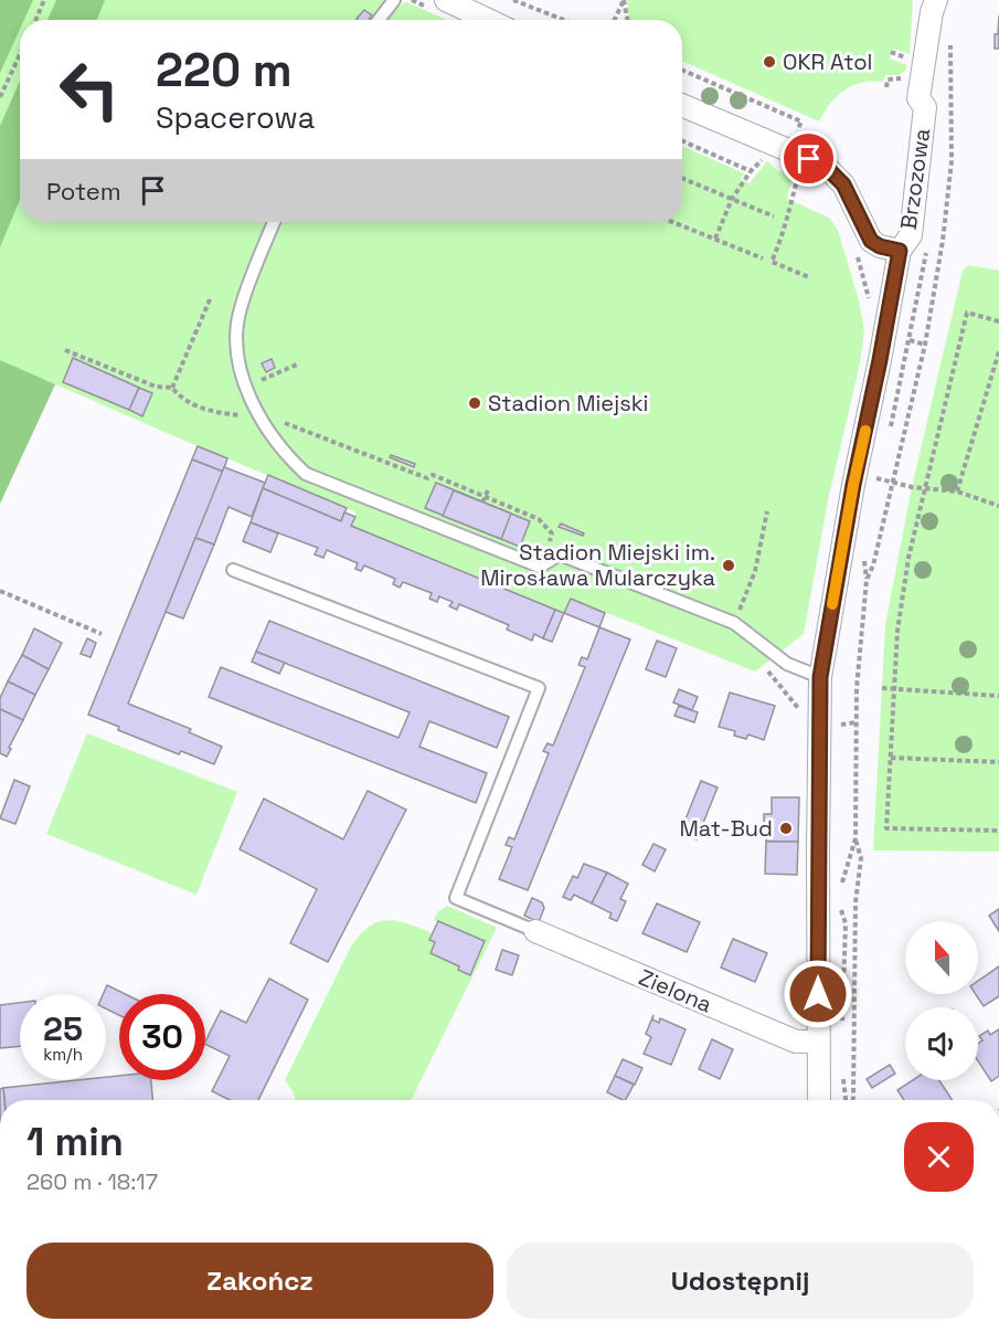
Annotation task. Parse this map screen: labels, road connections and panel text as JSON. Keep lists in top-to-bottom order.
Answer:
{
  "streets": {
    "street": ["Brzozowa", "Zielona"]
  },
  "crossings": [
    ["Brzozowa", "Zielona"]
  ],
  "places": [
    "OKR Atol",
    "Stadion Miejski",
    "Stadion Miejski im. Mirosława Mularczyka",
    "Mat-Bud"
  ],
  "north": "top",
  "page": {
    "turn": ["220 m", "Spacerowa"],
    "then": "Potem",
    "speed": "25 km/h",
    "limit": "30",
    "heading": ["1 min", "260 m · 18:17"],
    "buttons": ["Zakończ", "Udostępnij"]
  }
}
